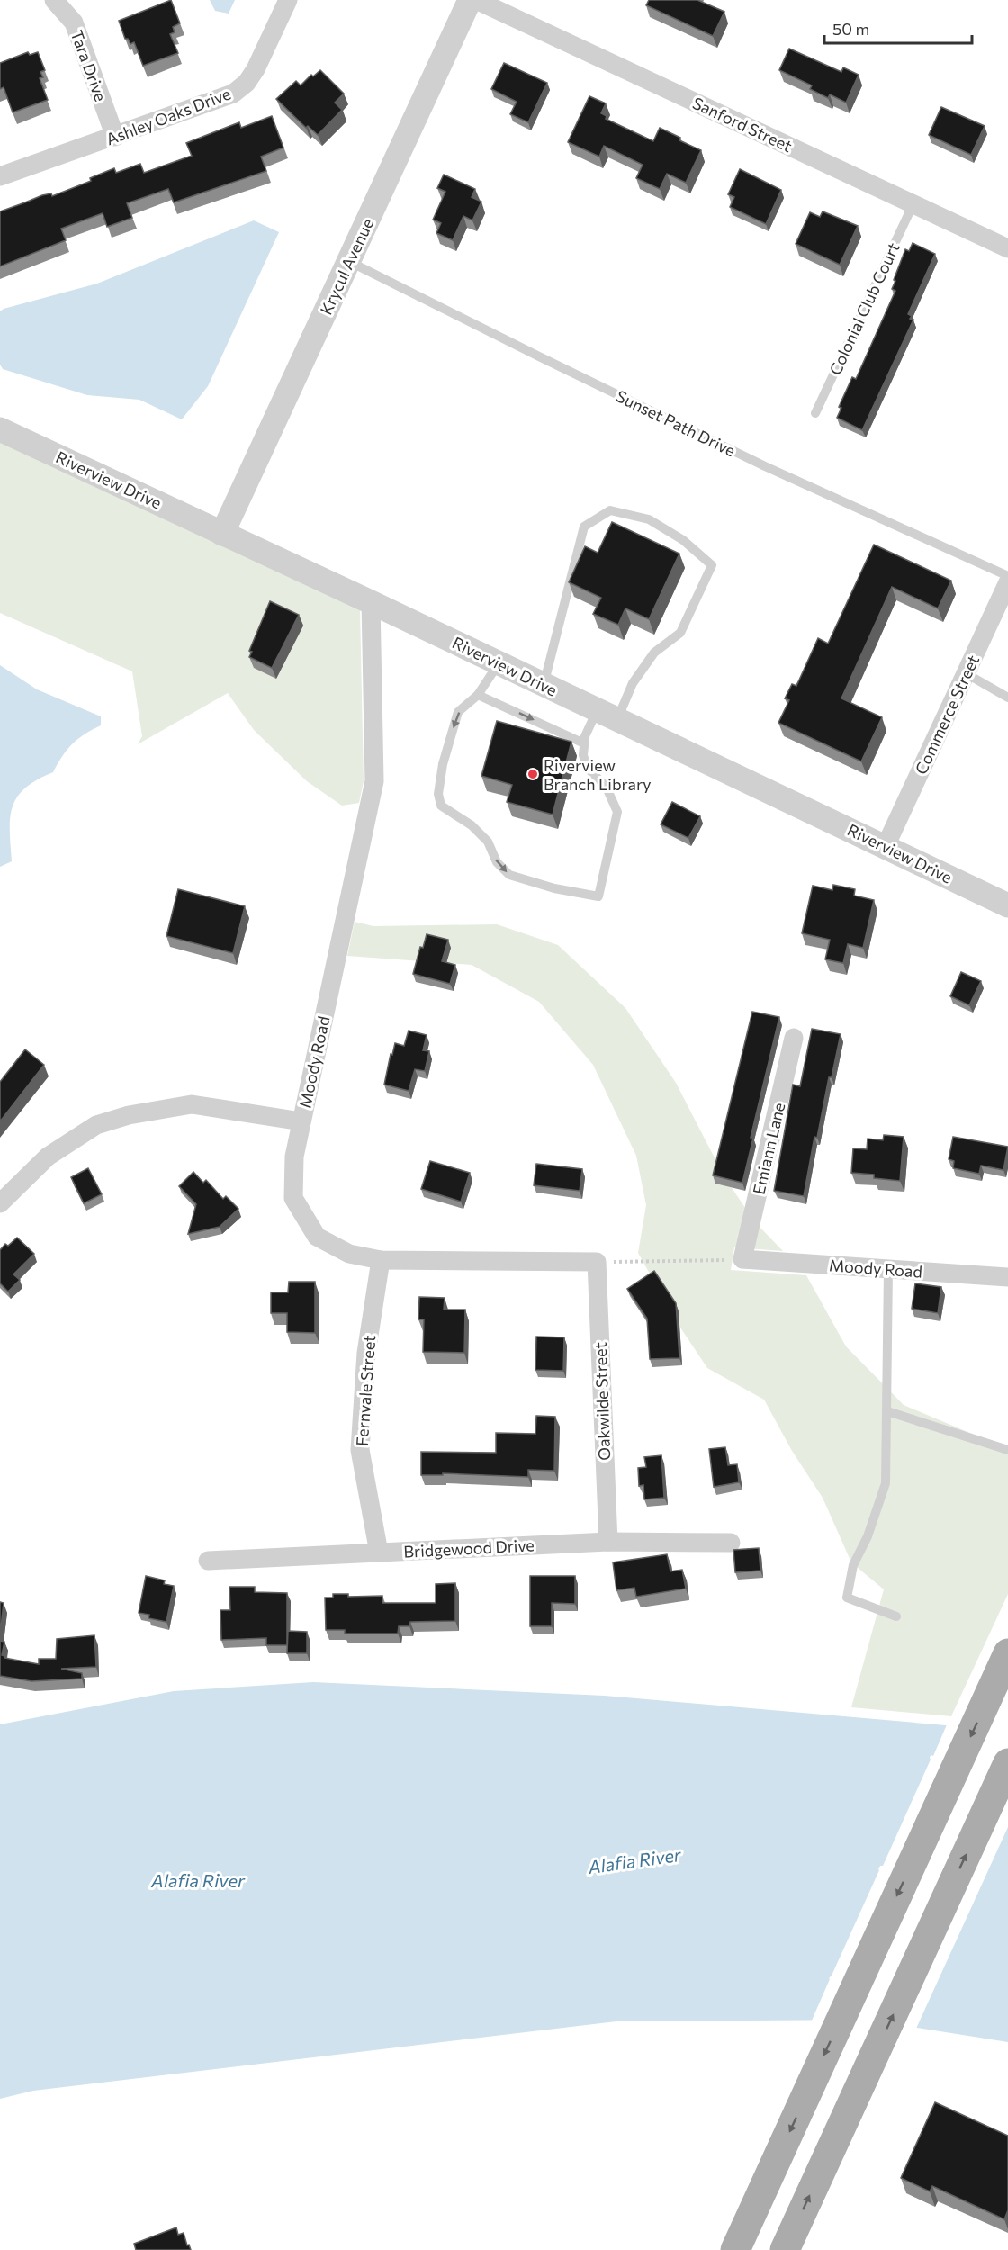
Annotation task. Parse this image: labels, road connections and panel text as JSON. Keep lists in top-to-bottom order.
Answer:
{
  "streets": {
    "street": [
      "Tara Drive",
      "Ashley Oaks Drive",
      "Sanford Street",
      "Krycul Avenue",
      "Riverview Drive",
      "Commerce Street",
      "Moody Road",
      "Emiann Lane",
      "Fernvale Street",
      "Oakwilde Street",
      "Bridgewood Drive"
    ],
    "lane": ["Colonial Club Court", "Sunset Path Drive"]
  },
  "crossings": [
    ["Tara Drive", "Ashley Oaks Drive"],
    ["Sanford Street", "Colonial Club Court"],
    ["Krycul Avenue", "Sunset Path Drive"],
    ["Krycul Avenue", "Riverview Drive"],
    ["Sunset Path Drive", "Commerce Street"],
    ["Riverview Drive", "Commerce Street"],
    ["Riverview Drive", "Moody Road"],
    ["Moody Road", "Emiann Lane"],
    ["Moody Road", "Fernvale Street"],
    ["Moody Road", "Oakwilde Street"],
    ["Fernvale Street", "Bridgewood Drive"],
    ["Oakwilde Street", "Bridgewood Drive"]
  ],
  "water": ["Alafia River"],
  "places": ["Riverview Branch Library"],
  "scale_bar": "50 m"
}
